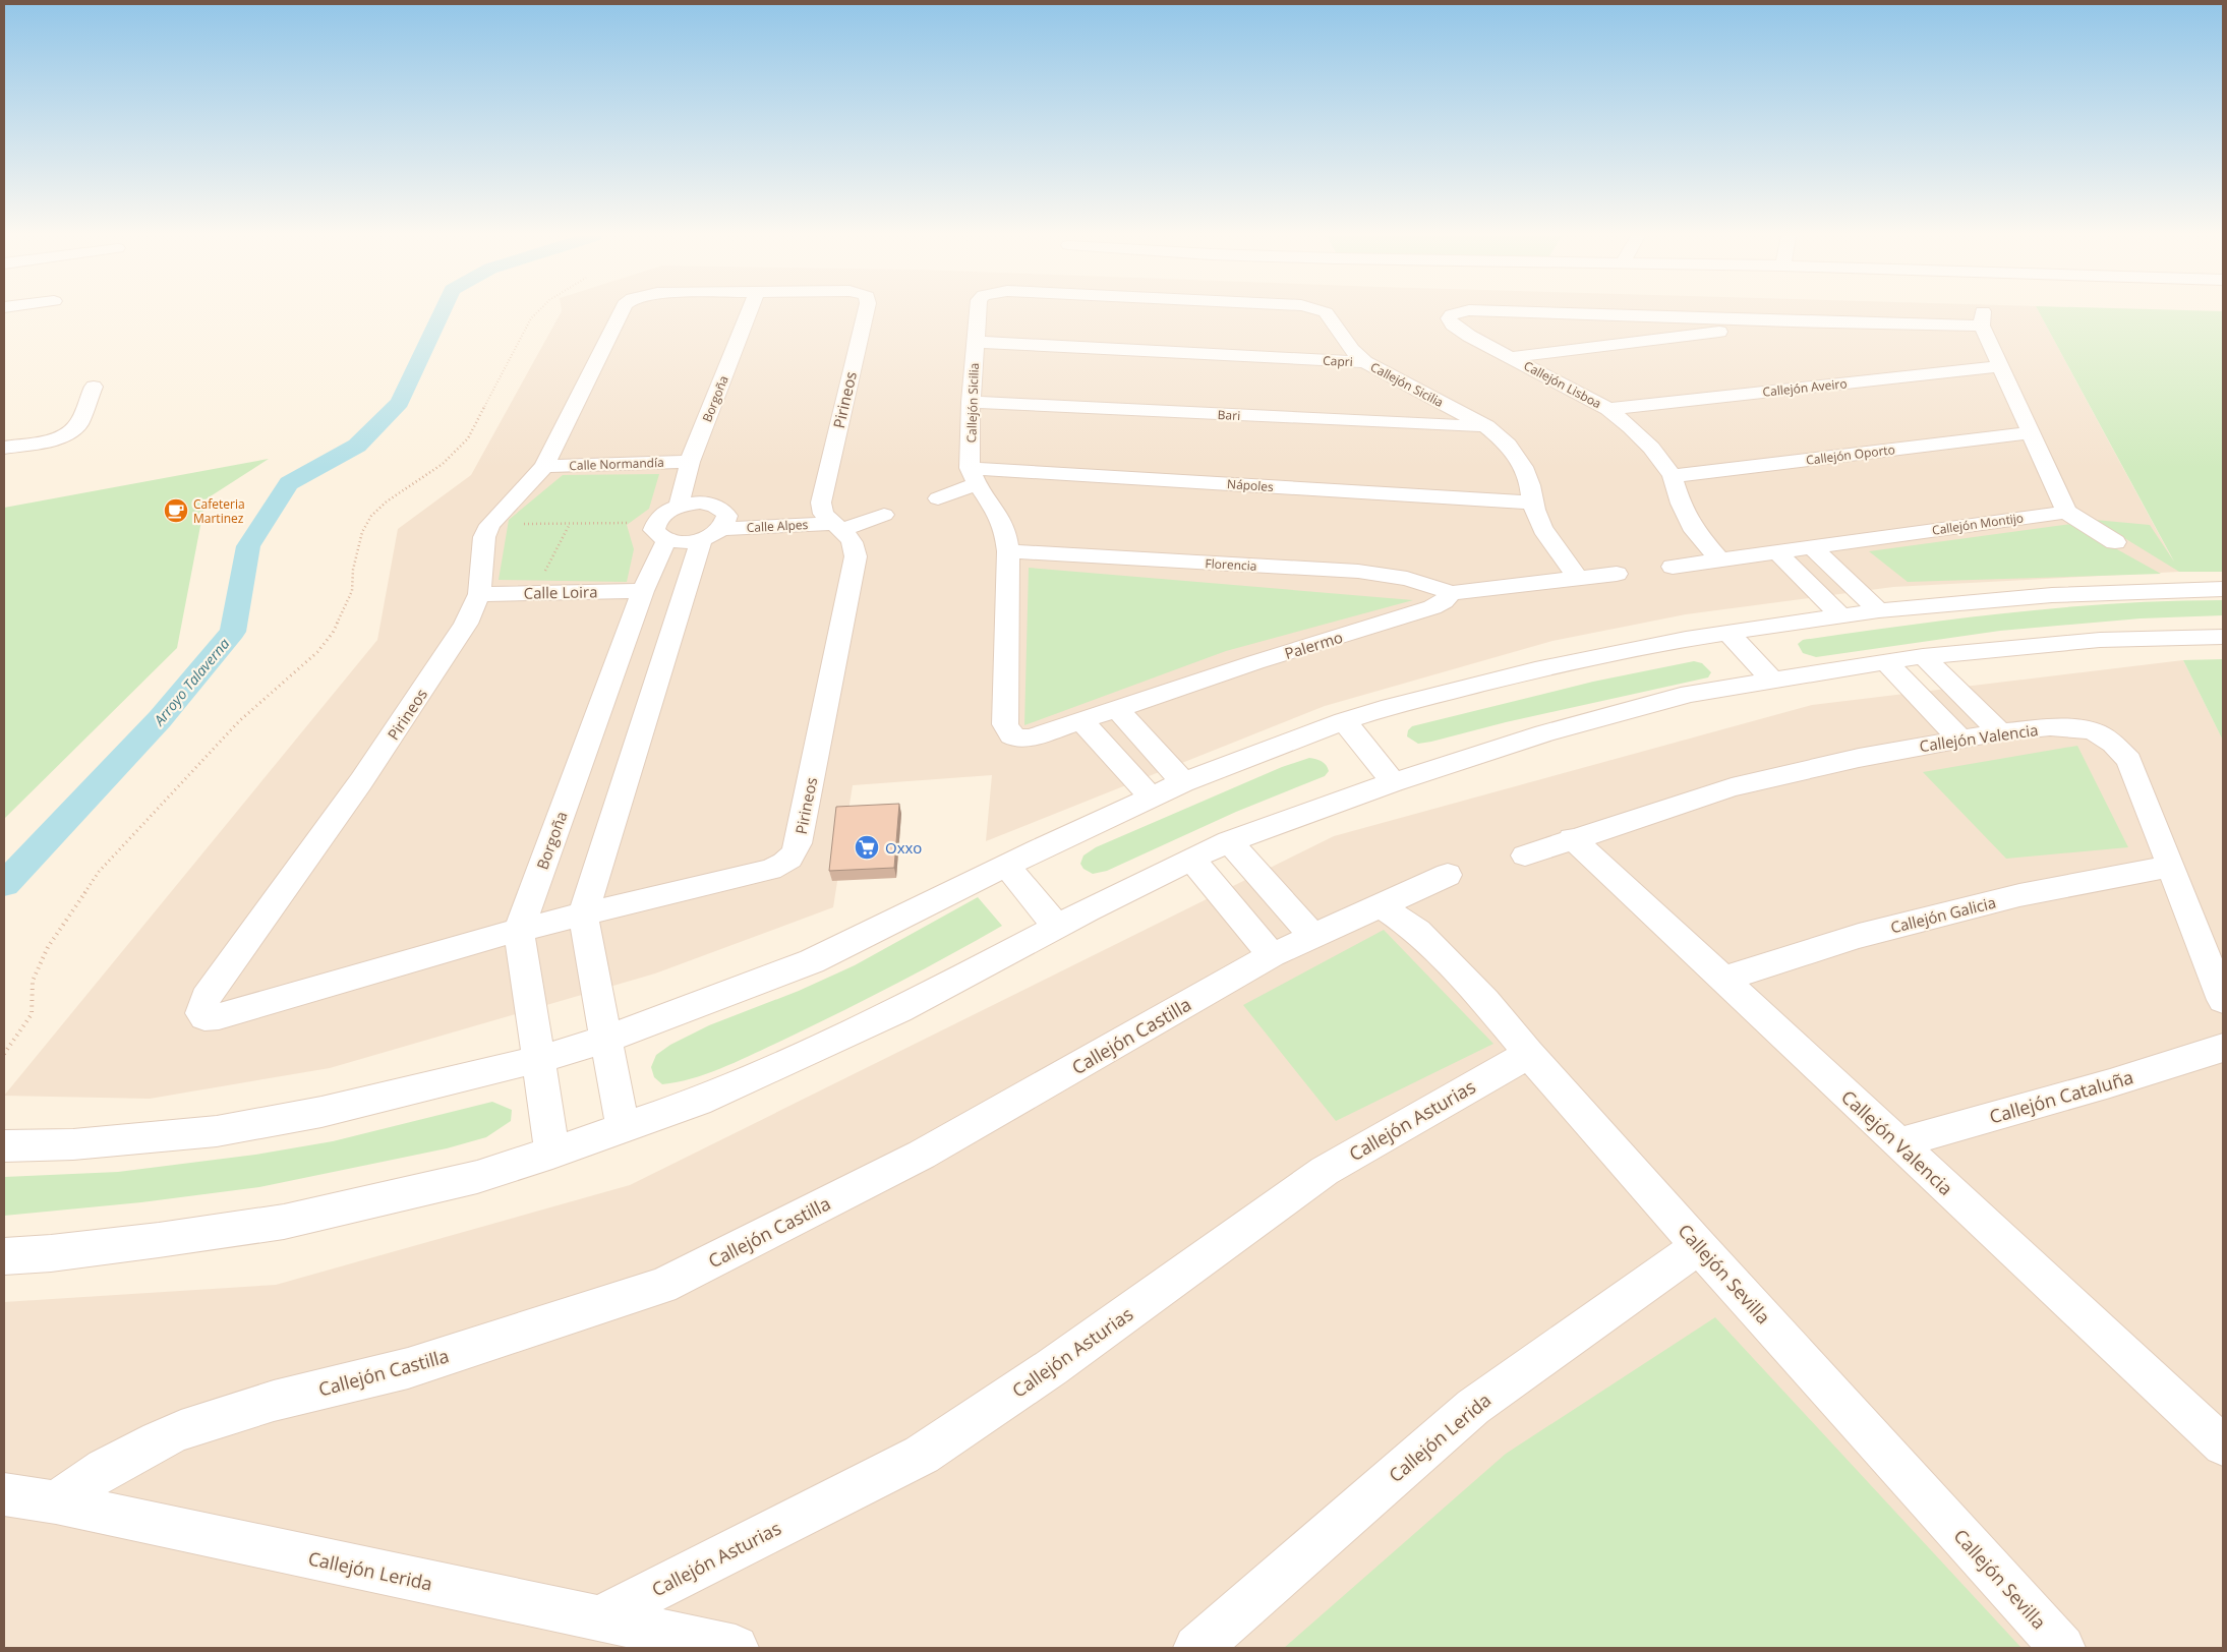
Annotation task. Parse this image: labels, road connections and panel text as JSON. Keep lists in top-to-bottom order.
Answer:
{
  "streets": {
    "street": [
      "Capri",
      "Callejón Sicilia",
      "Callejón Lisboa",
      "Callejón Aveiro",
      "Borgoña",
      "Pirineos",
      "Bari",
      "Callejón Oporto",
      "Calle Normandía",
      "Nápoles",
      "Callejón Montijo",
      "Calle Alpes",
      "Florencia",
      "Calle Loira",
      "Palermo",
      "Callejón Valencia",
      "Callejón Galicia",
      "Callejón Castilla",
      "Callejón Cataluña",
      "Callejón Asturias",
      "Callejón Sevilla",
      "Callejón Lerida"
    ]
  },
  "crossings": [
    ["Capri", "Callejón Sicilia"],
    ["Callejón Sicilia", "Bari"],
    ["Callejón Sicilia", "Nápoles"],
    ["Callejón Lisboa", "Callejón Aveiro"],
    ["Callejón Lisboa", "Callejón Oporto"],
    ["Callejón Lisboa", "Callejón Montijo"],
    ["Borgoña", "Pirineos"],
    ["Borgoña", "Calle Normandía"],
    ["Borgoña", "Calle Alpes"],
    ["Borgoña", "Calle Loira"],
    ["Pirineos", "Calle Normandía"],
    ["Pirineos", "Calle Alpes"],
    ["Pirineos", "Calle Loira"],
    ["Florencia", "Palermo"],
    ["Callejón Valencia", "Callejón Galicia"],
    ["Callejón Valencia", "Callejón Cataluña"],
    ["Callejón Castilla", "Callejón Sevilla"],
    ["Callejón Castilla", "Callejón Lerida"],
    ["Callejón Asturias", "Callejón Sevilla"],
    ["Callejón Asturias", "Callejón Lerida"],
    ["Callejón Sevilla", "Callejón Lerida"]
  ],
  "water": ["Arroyo Talaverna"],
  "places": {
    "cafe": ["Cafeteria Martinez"],
    "supermarket": ["Oxxo"]
  }
}
